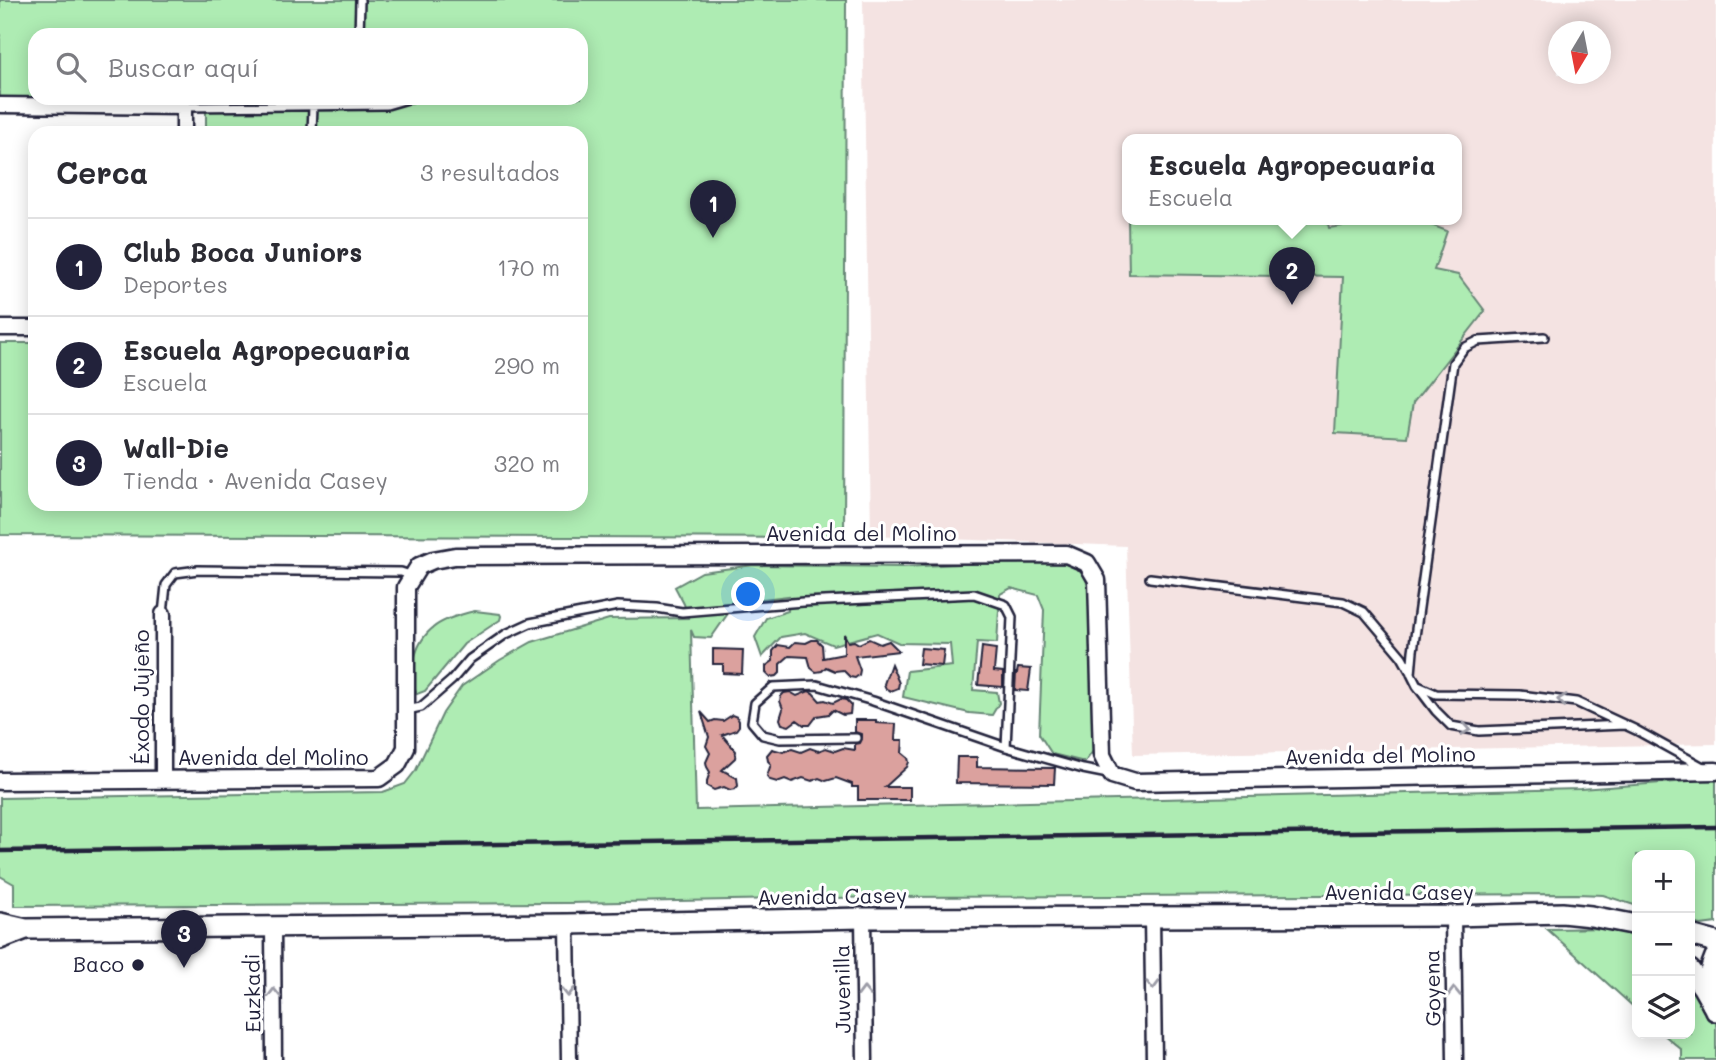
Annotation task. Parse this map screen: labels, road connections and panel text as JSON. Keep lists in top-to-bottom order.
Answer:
{
  "streets": {
    "main road": ["Avenida Casey"],
    "street": [
      "Avenida del Molino",
      "Éxodo Jujeño",
      "Goyena",
      "Juvenilla",
      "Euzkadi"
    ]
  },
  "crossings": [
    ["Avenida del Molino", "Éxodo Jujeño"],
    ["Avenida Casey", "Goyena"],
    ["Avenida Casey", "Juvenilla"],
    ["Avenida Casey", "Euzkadi"]
  ],
  "one_way": ["Goyena", "Juvenilla", "Euzkadi"],
  "places": ["Baco"],
  "north": "bottom",
  "page": {
    "search": "Buscar aquí",
    "heading": ["Cerca", "3 resultados"],
    "popup": ["Escuela Agropecuaria", "Escuela"],
    "pins": ["1", "2", "3"],
    "list": [
      {
        "mark": "1",
        "name": "Club Boca Juniors",
        "note": "Deportes",
        "value": "170 m"
      },
      {
        "mark": "2",
        "name": "Escuela Agropecuaria",
        "note": "Escuela",
        "value": "290 m"
      },
      {
        "mark": "3",
        "name": "Wall-Die",
        "note": "Tienda · Avenida Casey",
        "value": "320 m"
      }
    ],
    "map_buttons": ["+", "−"]
  }
}
